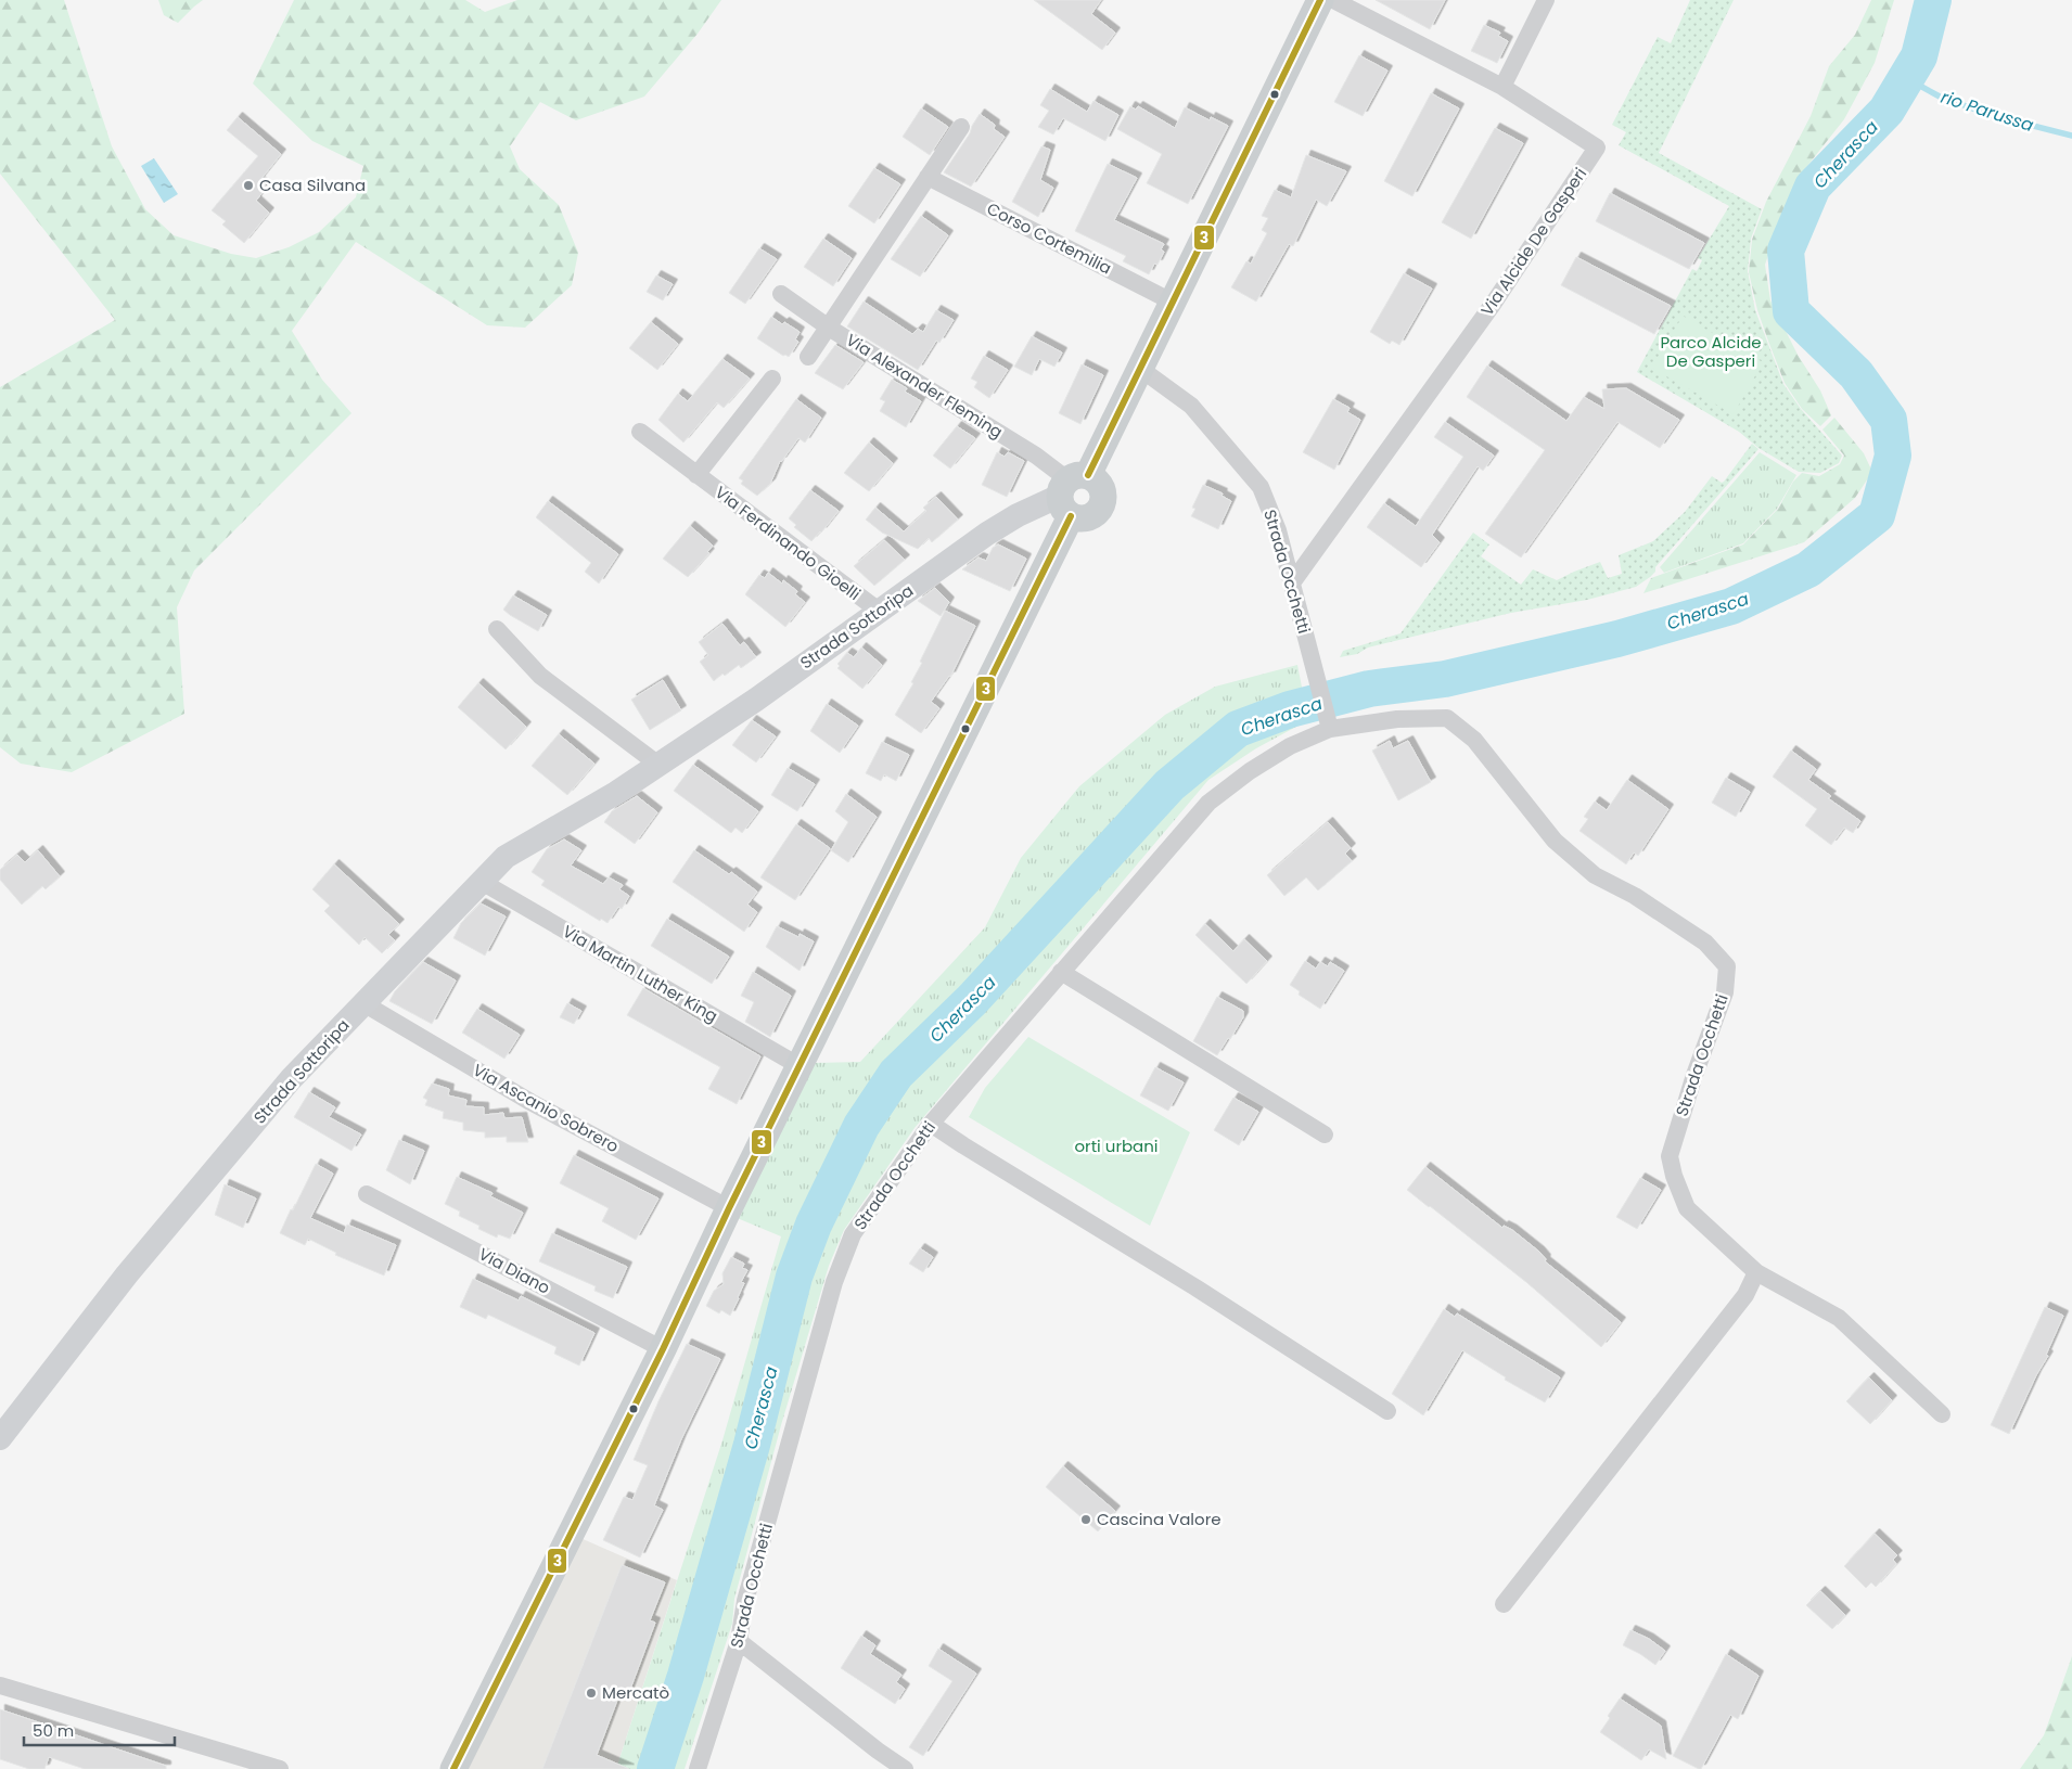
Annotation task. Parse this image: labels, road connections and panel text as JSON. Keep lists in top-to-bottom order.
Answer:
{
  "streets": {
    "street": [
      "Corso Cortemilia",
      "Via Alcide De Gasperi",
      "Via Alexander Fleming",
      "Via Ferdinando Gioelli",
      "Strada Occhetti",
      "Strada Sottoripa",
      "Via Martin Luther King",
      "Via Ascanio Sobrero",
      "Via Diano"
    ]
  },
  "crossings": [
    ["Via Alcide De Gasperi", "Strada Occhetti"],
    ["Via Alexander Fleming", "Strada Sottoripa"],
    ["Via Ferdinando Gioelli", "Strada Sottoripa"],
    ["Strada Sottoripa", "Via Martin Luther King"],
    ["Strada Sottoripa", "Via Ascanio Sobrero"]
  ],
  "water": ["rio Parussa", "Cherasca"],
  "parks": ["Parco Alcide De Gasperi", "orti urbani"],
  "places": ["Casa Silvana", "Cascina Valore", "Mercatò"],
  "lines": ["transit line 3"],
  "scale_bar": "50 m"
}
